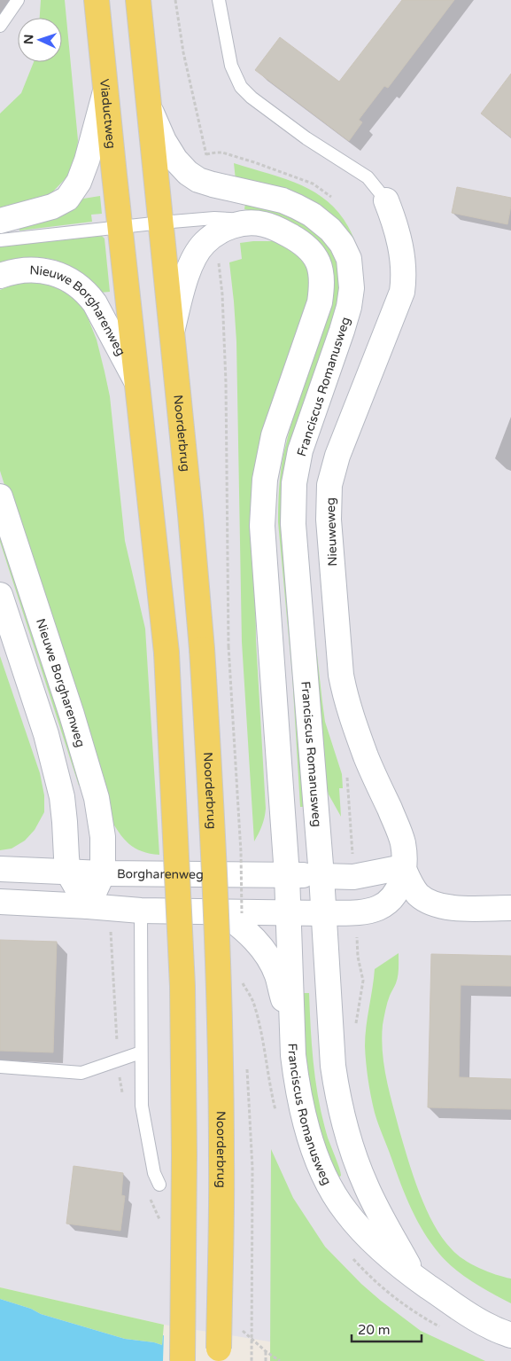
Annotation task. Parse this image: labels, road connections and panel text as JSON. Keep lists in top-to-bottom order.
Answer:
{
  "streets": {
    "main road": ["Viaductweg", "Noorderbrug"],
    "street": [
      "Nieuwe Borgharenweg",
      "Franciscus Romanusweg",
      "Nieuweweg",
      "Borgharenweg"
    ]
  },
  "crossings": [
    ["Nieuwe Borgharenweg", "Borgharenweg"],
    ["Franciscus Romanusweg", "Noorderbrug"],
    ["Franciscus Romanusweg", "Nieuweweg"],
    ["Franciscus Romanusweg", "Borgharenweg"]
  ],
  "scale_bar": "20 m",
  "north": "left"
}
